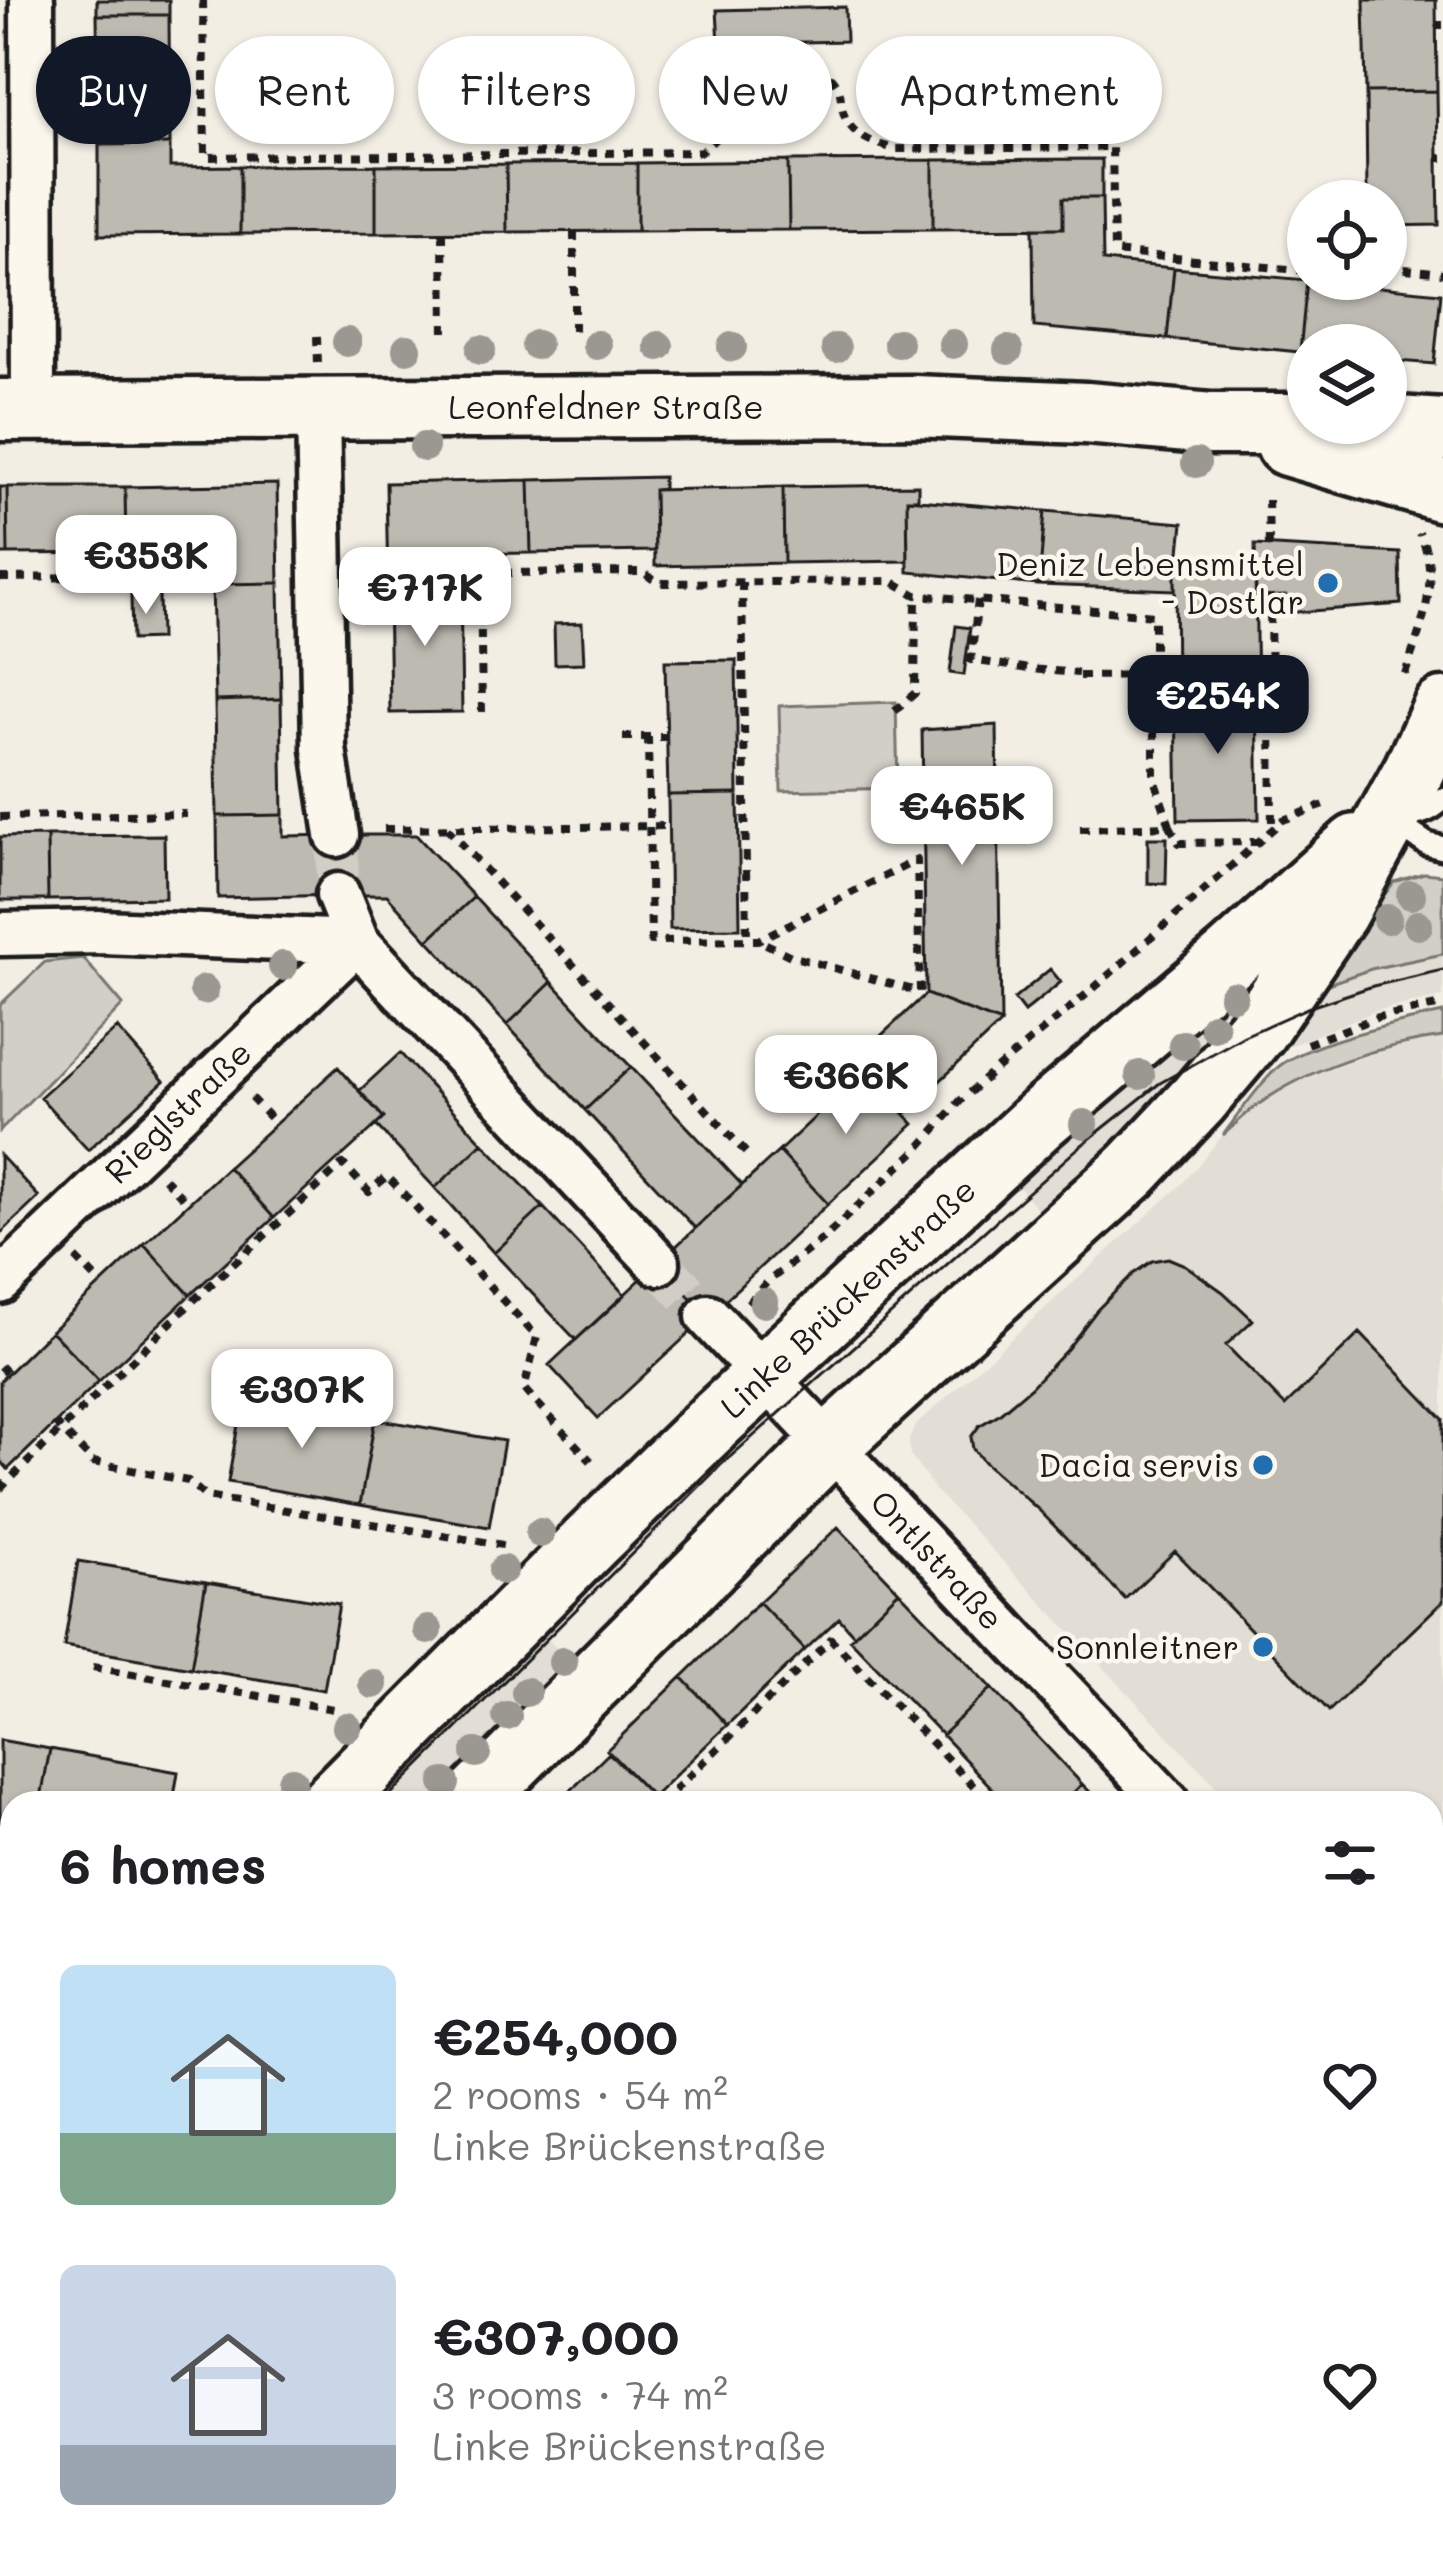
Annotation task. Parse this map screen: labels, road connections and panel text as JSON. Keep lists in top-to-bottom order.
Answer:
{
  "streets": {
    "main road": ["Leonfeldner Straße", "Linke Brückenstraße"],
    "street": ["Rieglstraße", "Ontlstraße"]
  },
  "crossings": [
    ["Linke Brückenstraße", "Ontlstraße"]
  ],
  "places": ["Deniz Lebensmittel - Dostlar", "Dacia servis", "Sonnleitner"],
  "page": {
    "chip": [
      "Buy",
      "Rent",
      "Filters",
      "New",
      "Apartment"
    ],
    "price": [
      "€353K",
      "€717K",
      "€254K",
      "€465K",
      "€366K",
      "€307K"
    ],
    "heading": "6 homes",
    "list": [
      {
        "name": "€254,000",
        "note": "2 rooms · 54 m² · Linke Brückenstraße"
      },
      {
        "name": "€307,000",
        "note": "3 rooms · 74 m² · Linke Brückenstraße"
      }
    ]
  }
}
